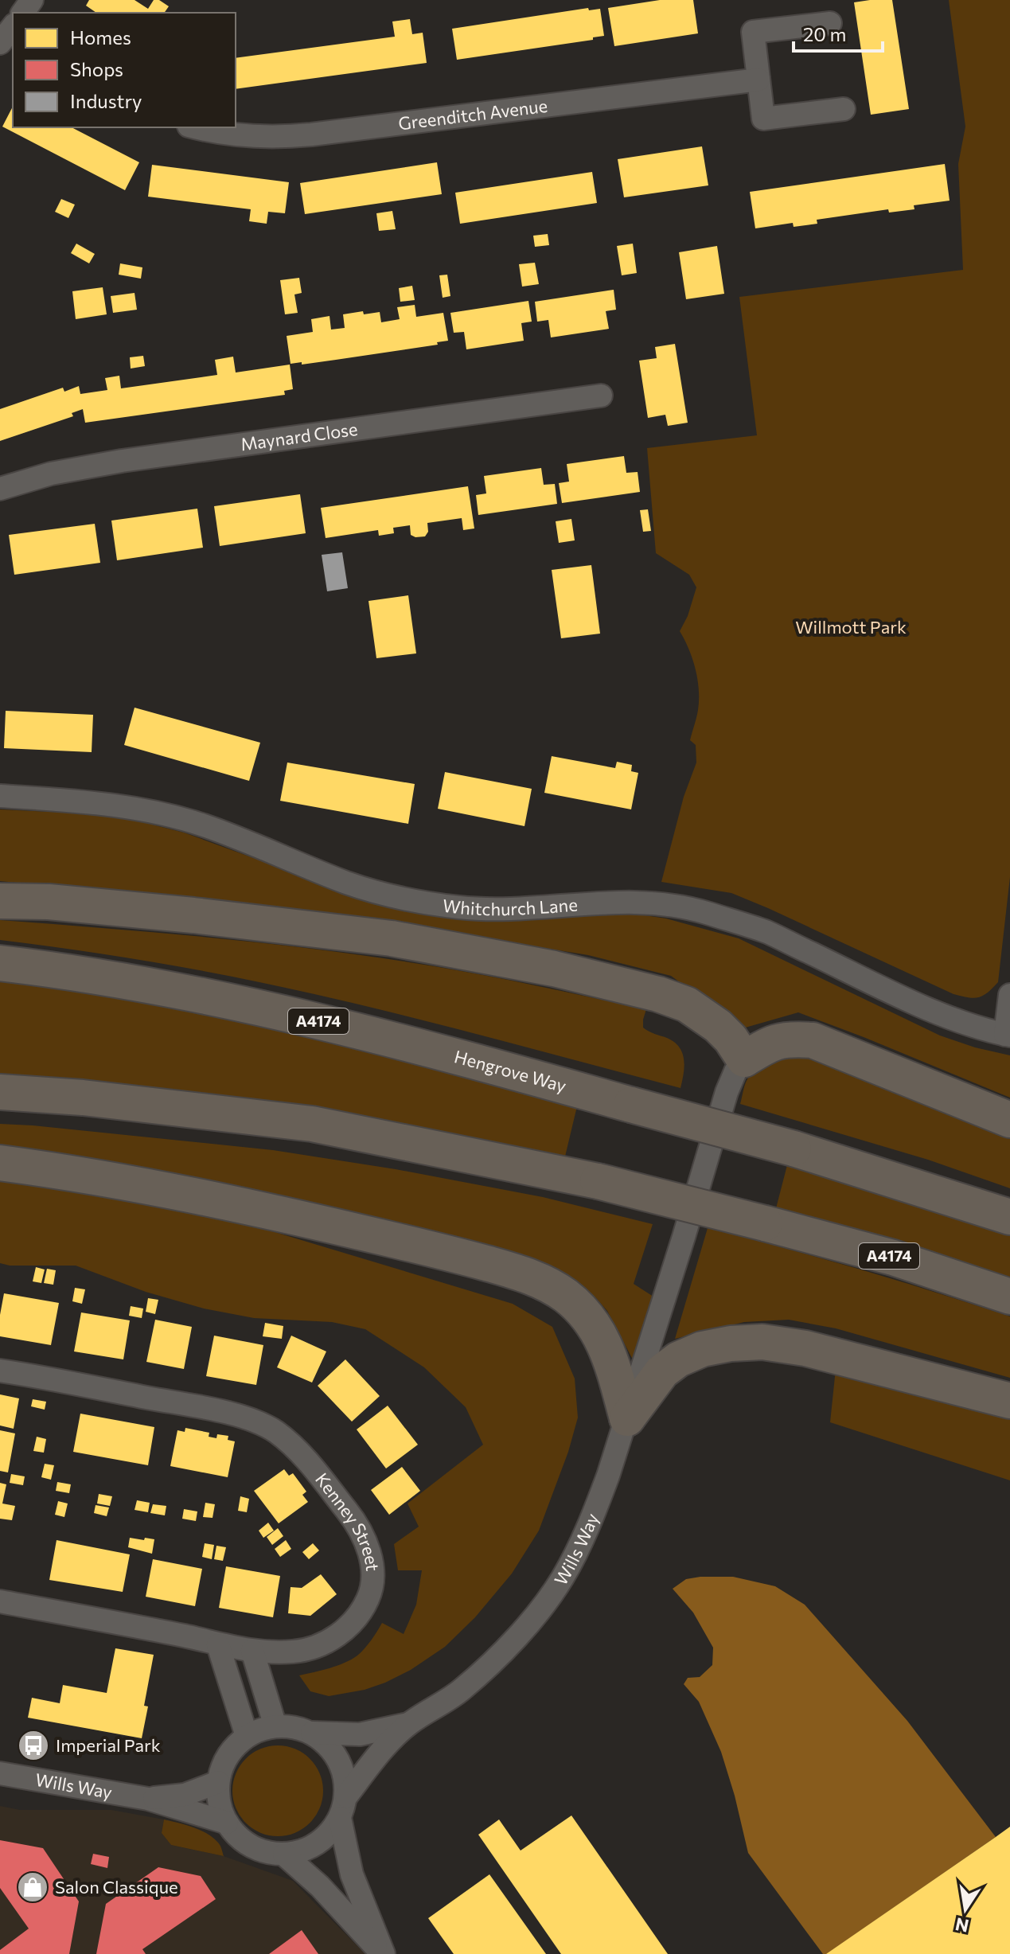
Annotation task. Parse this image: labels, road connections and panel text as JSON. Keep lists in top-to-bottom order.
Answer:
{
  "streets": {
    "highway": ["A4174", "Hengrove Way"],
    "street": [
      "Greenditch Avenue",
      "Maynard Close",
      "Whitchurch Lane",
      "Kenney Street",
      "Wills Way"
    ]
  },
  "parks": ["Willmott Park"],
  "places": {
    "bus stop": ["Imperial Park"],
    "shop": ["Salon Classique"]
  },
  "legend": ["Homes", "Shops", "Industry"],
  "scale_bar": "20 m",
  "north": "bottom"
}
